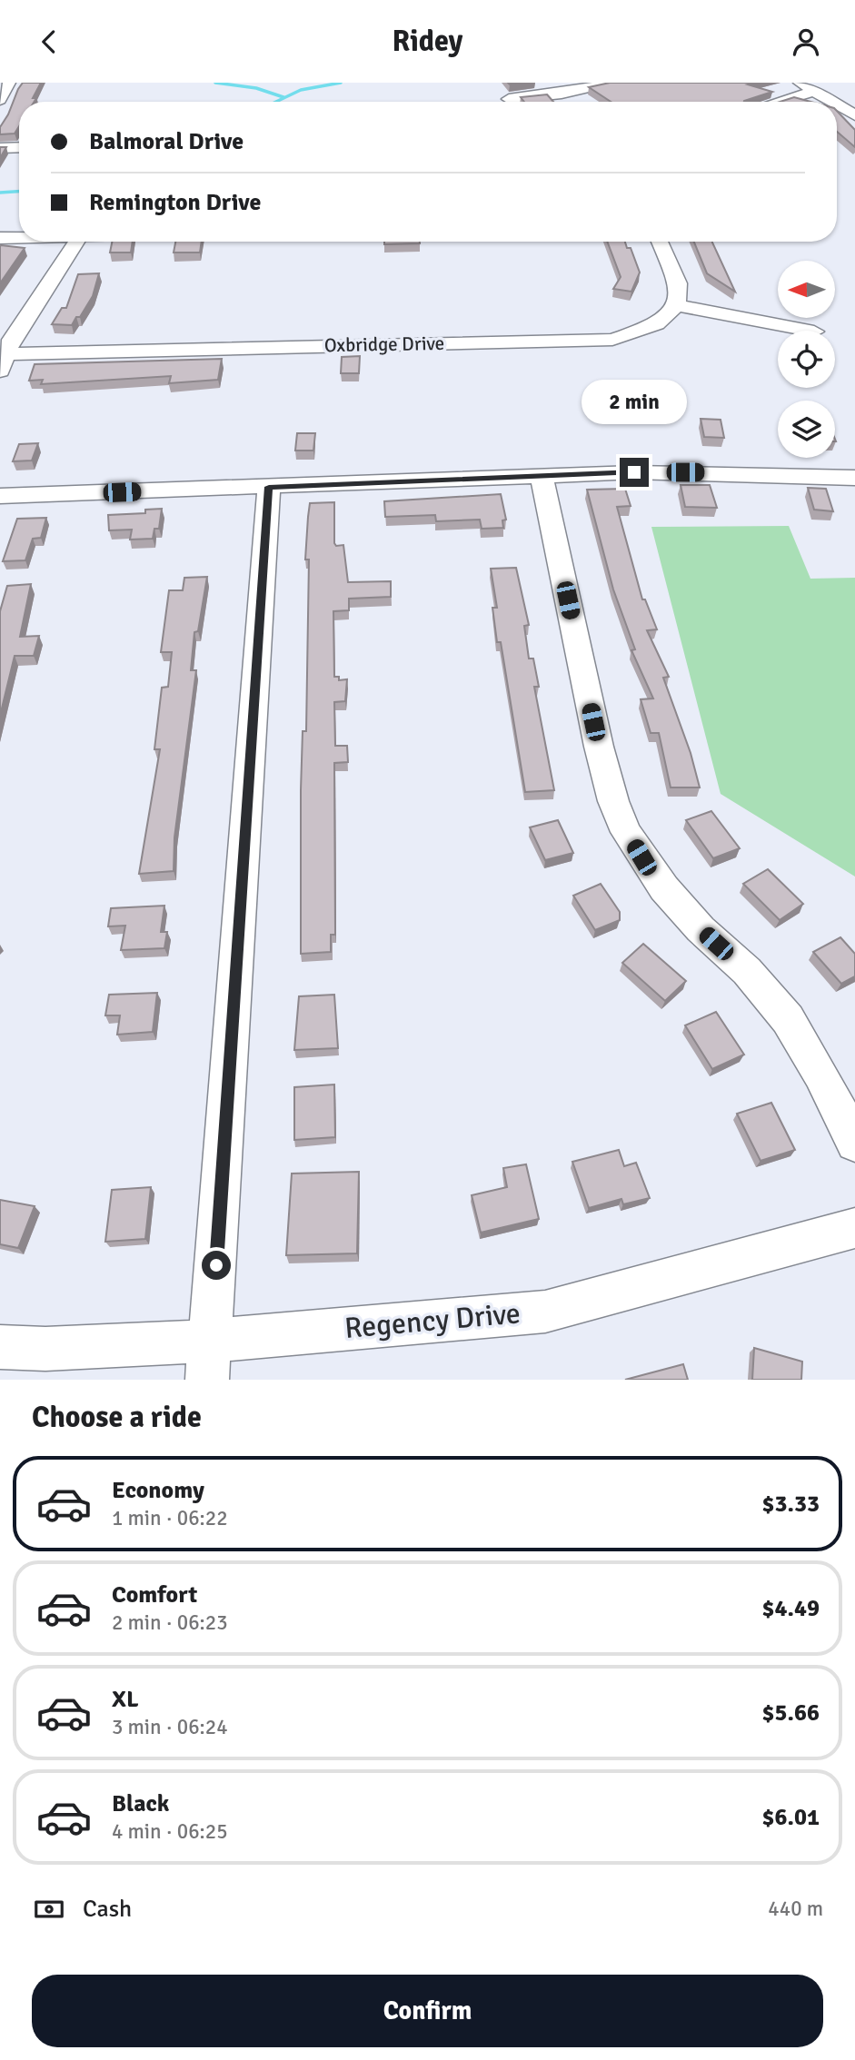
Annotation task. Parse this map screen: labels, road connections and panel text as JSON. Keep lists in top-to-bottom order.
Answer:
{
  "streets": {
    "street": ["Oxbridge Drive", "Regency Drive"]
  },
  "north": "left",
  "page": {
    "header": "Ridey",
    "banner": ["Balmoral Drive", "Remington Drive"],
    "bubble": "2 min",
    "heading": "Choose a ride",
    "list": [
      {
        "name": "Economy",
        "note": "1 min · 06:22",
        "value": "$3.33"
      },
      {
        "name": "Comfort",
        "note": "2 min · 06:23",
        "value": "$4.49"
      },
      {
        "name": "XL",
        "note": "3 min · 06:24",
        "value": "$5.66"
      },
      {
        "name": "Black",
        "note": "4 min · 06:25",
        "value": "$6.01"
      }
    ],
    "pay": ["Cash", "440 m"],
    "buttons": "Confirm"
  }
}
